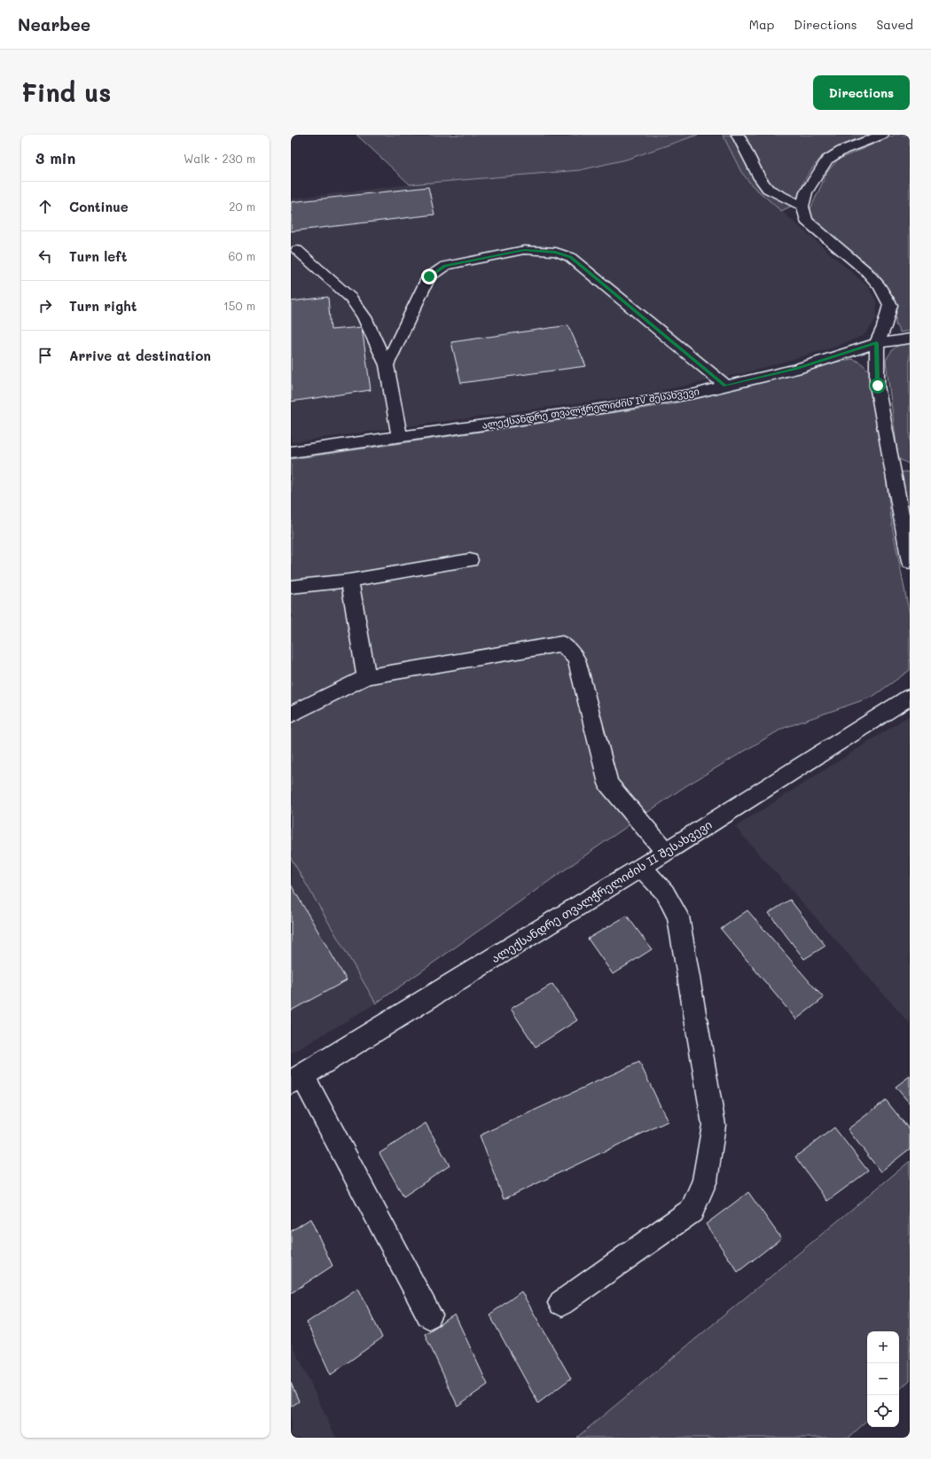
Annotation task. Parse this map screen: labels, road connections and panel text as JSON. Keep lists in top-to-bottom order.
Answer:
{
  "streets": {
    "street": ["ალექსანდრე თვალჭრელიძის IV შესახვევი", "ალექსანდრე თვალჭრელიძის II შესახვევი"]
  },
  "page": {
    "header": "Nearbee",
    "nav": ["Map", "Directions", "Saved"],
    "buttons": "Directions",
    "title": "Find us",
    "heading": ["3 min", "Walk · 230 m"],
    "list": [
      ["Continue", "20 m"],
      ["Turn left", "60 m"],
      ["Turn right", "150 m"],
      "Arrive at destination"
    ],
    "map_buttons": ["+", "−"]
  }
}
